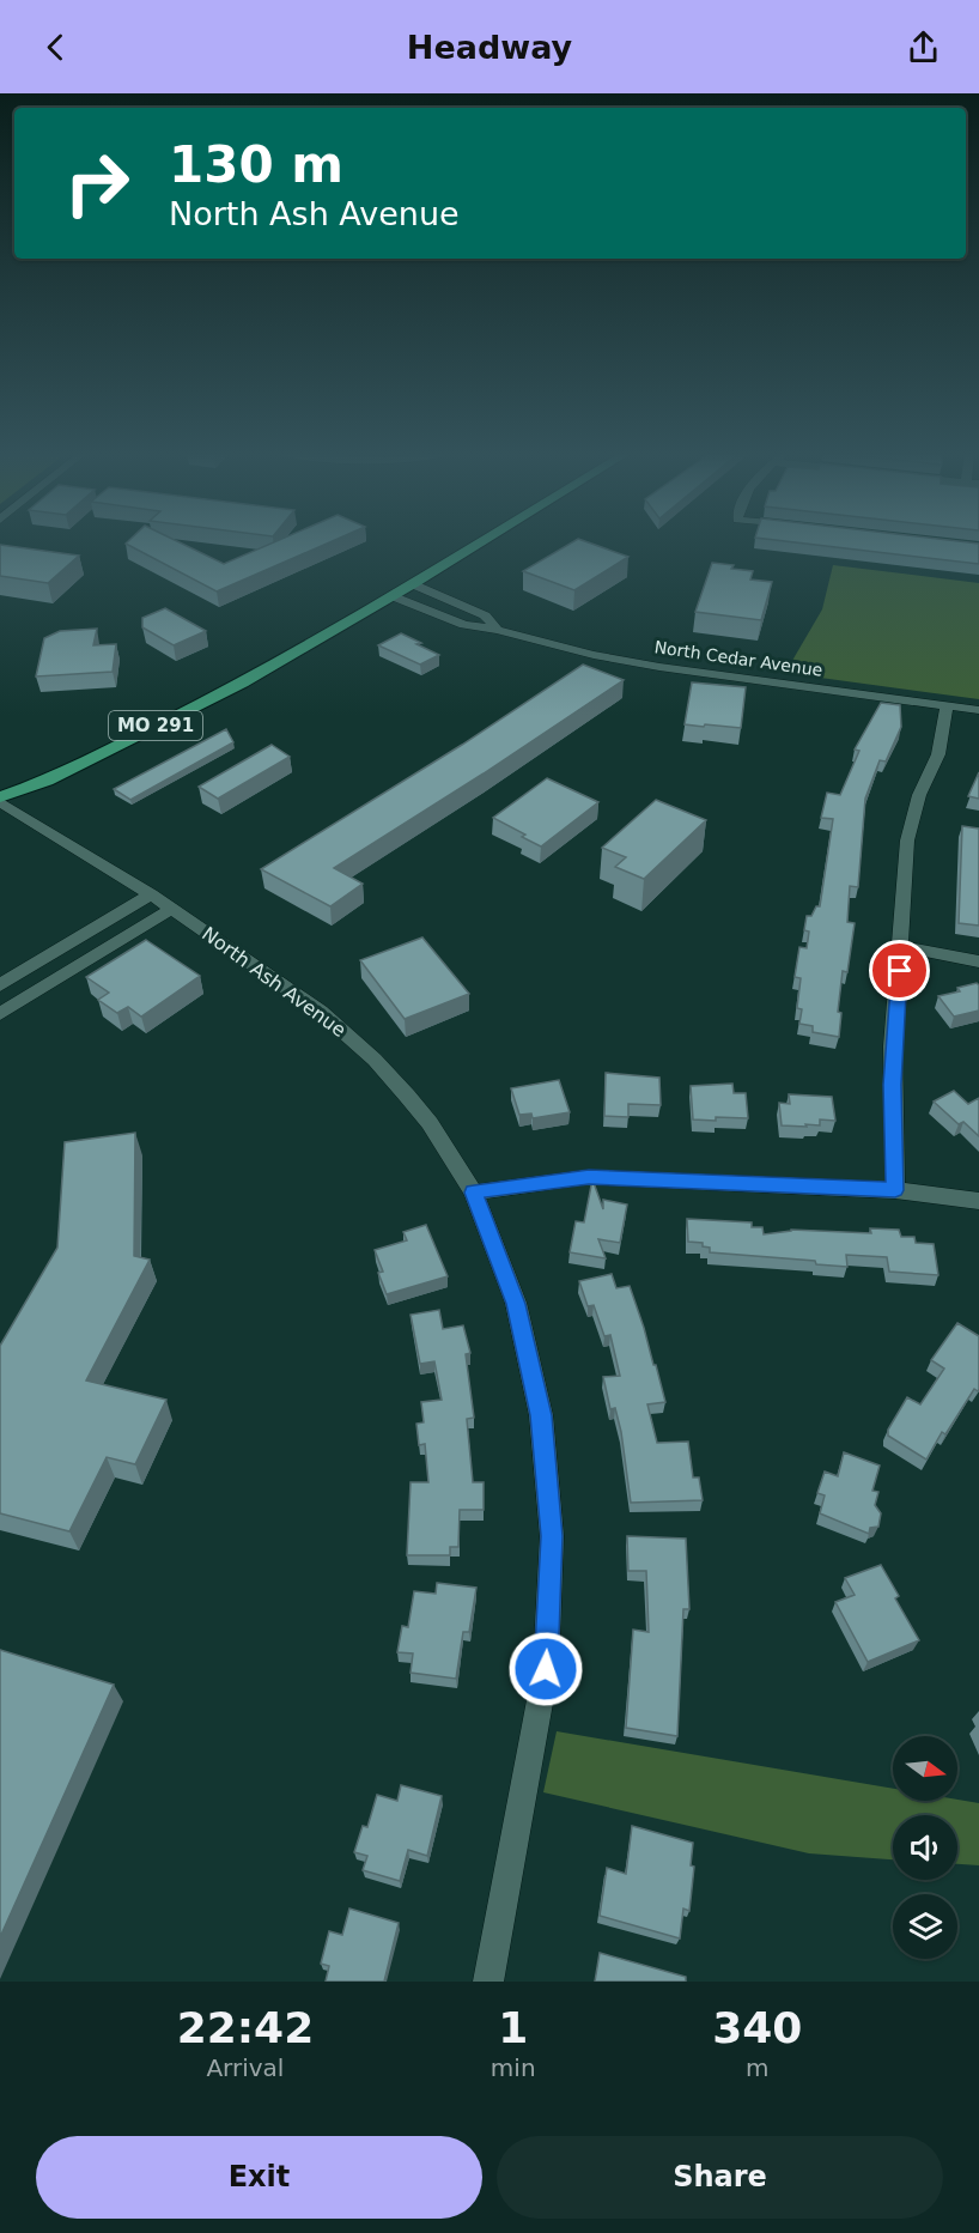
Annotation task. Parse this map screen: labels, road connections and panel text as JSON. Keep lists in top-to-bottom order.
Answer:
{
  "streets": {
    "main road": ["MO 291"],
    "street": ["North Cedar Avenue", "North Ash Avenue"]
  },
  "crossings": [
    ["North Cedar Avenue", "MO 291"]
  ],
  "north": "right",
  "page": {
    "header": "Headway",
    "turn": ["130 m", "North Ash Avenue"],
    "eta": [
      "22:42",
      "Arrival",
      "1",
      "min",
      "340",
      "m"
    ],
    "buttons": ["Exit", "Share"]
  }
}
